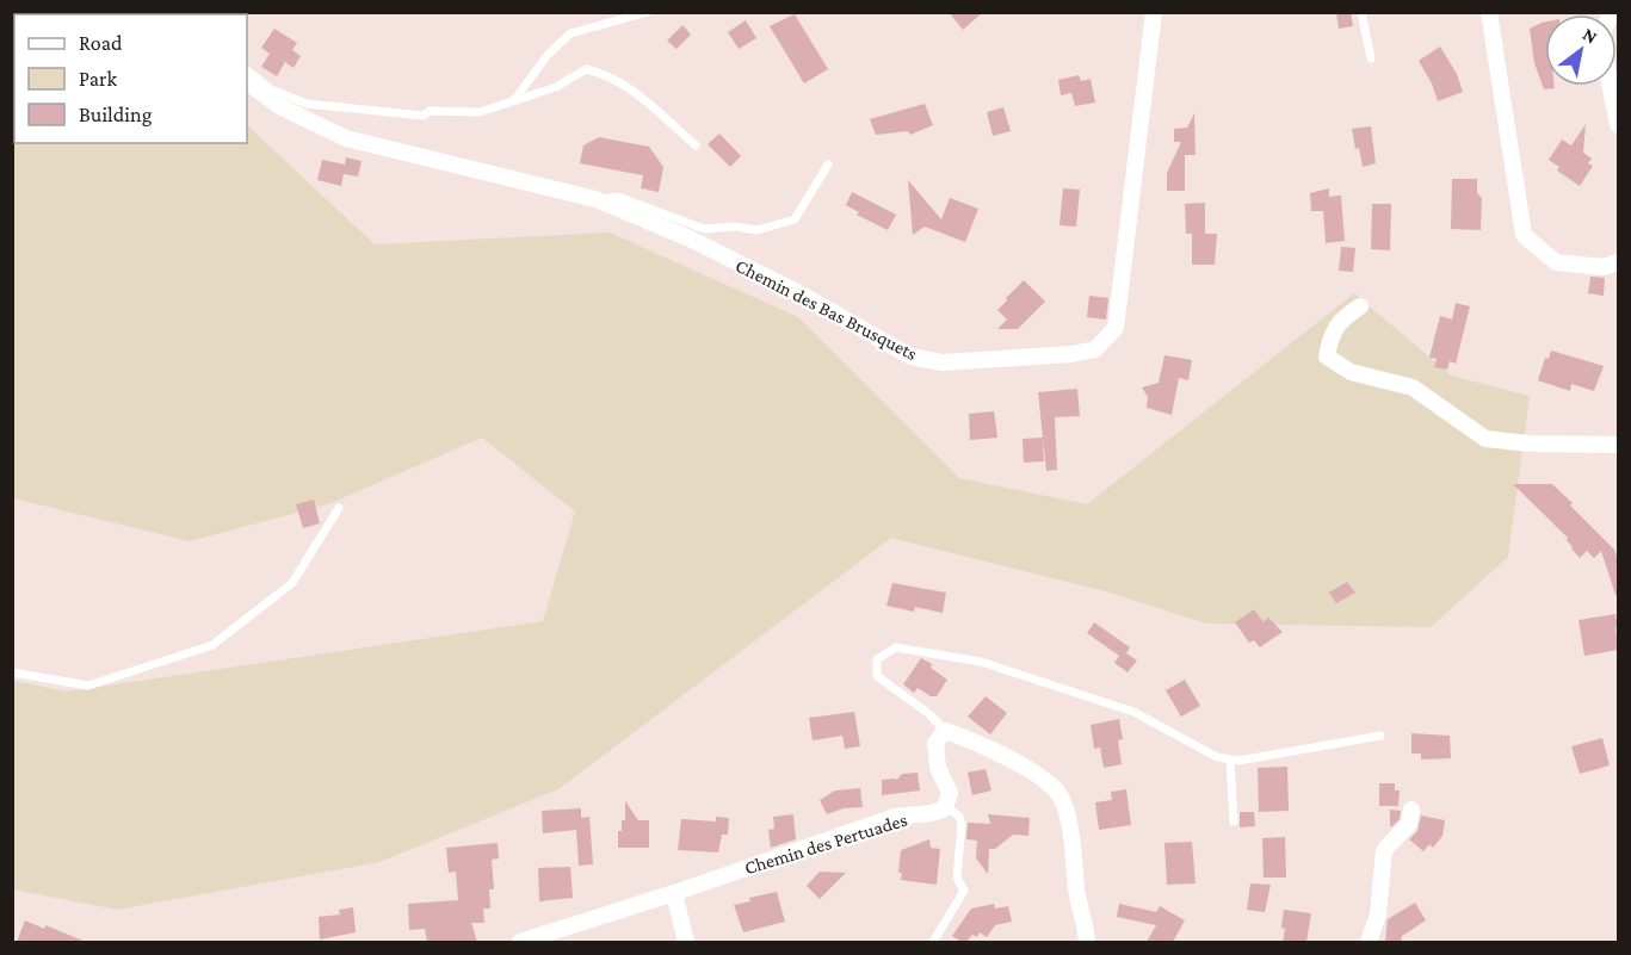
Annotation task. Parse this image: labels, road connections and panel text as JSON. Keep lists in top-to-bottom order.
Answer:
{
  "streets": {
    "street": ["Chemin des Bas Brusquets", "Chemin des Pertuades"]
  },
  "legend": ["Road", "Park", "Building"],
  "north": "top right"
}
